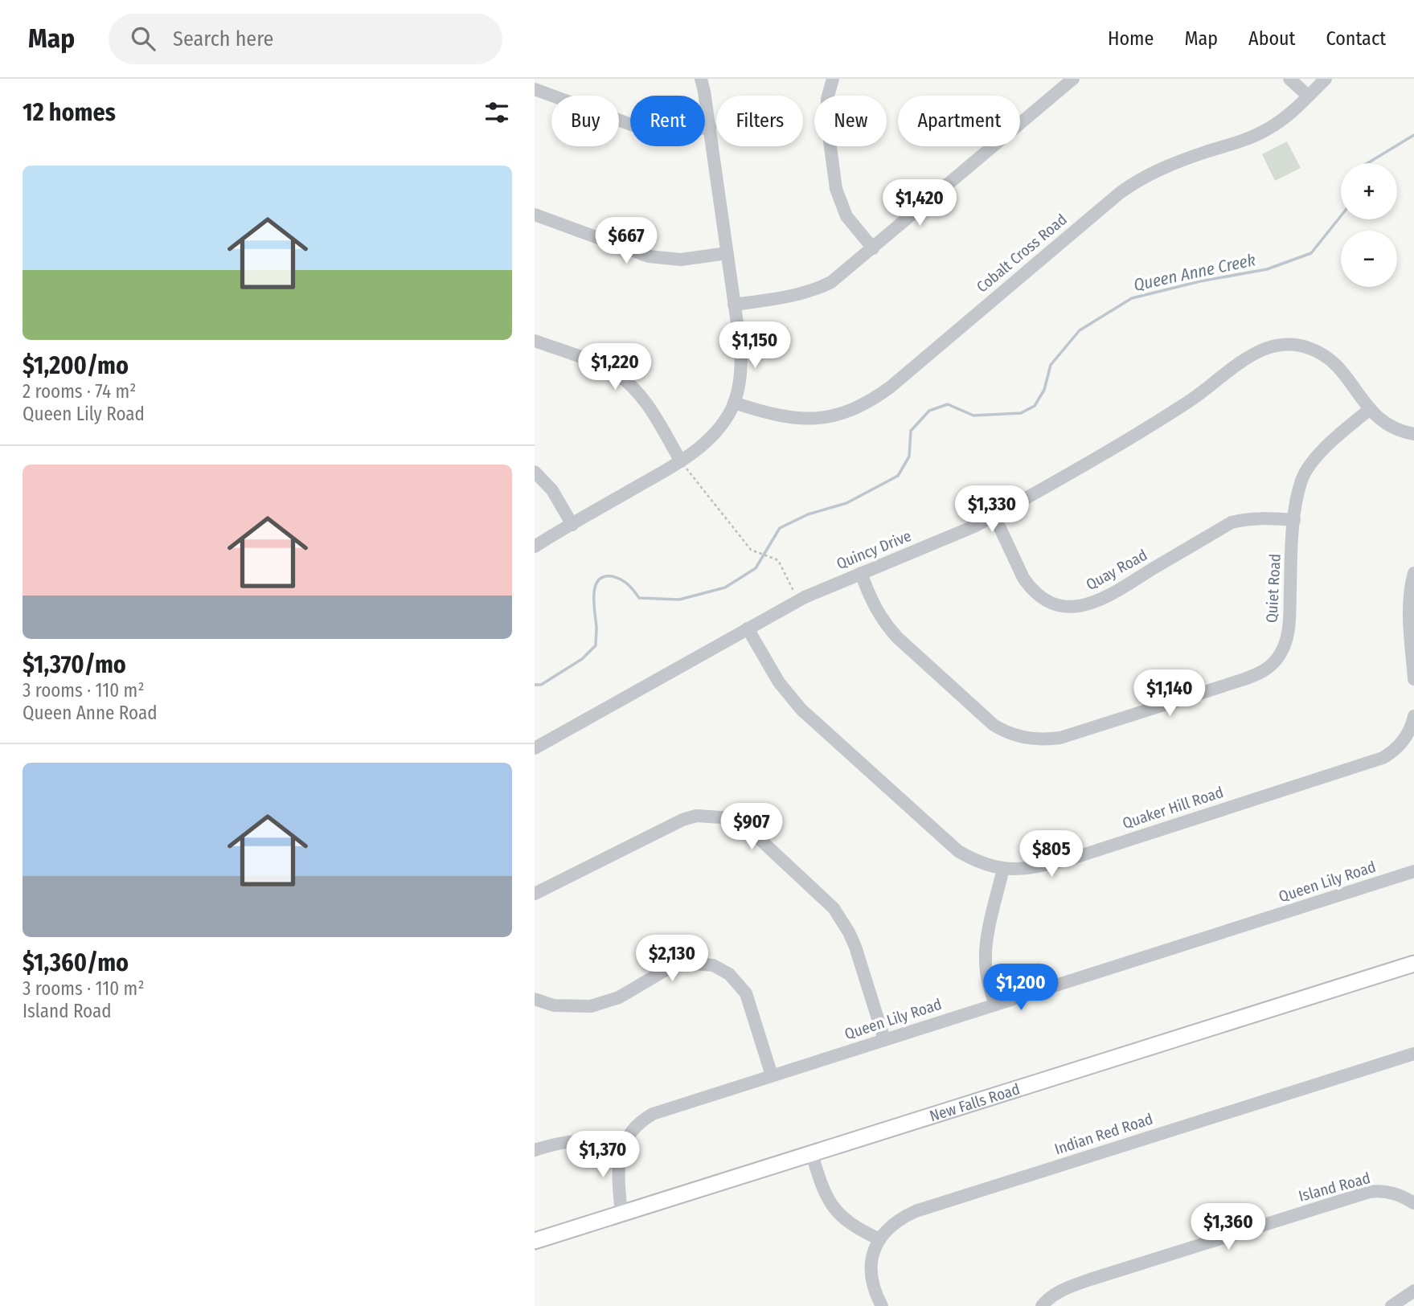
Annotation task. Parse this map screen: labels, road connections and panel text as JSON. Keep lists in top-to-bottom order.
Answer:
{
  "streets": {
    "main road": ["New Falls Road"],
    "street": [
      "Cobalt Cross Road",
      "Quincy Drive",
      "Quay Road",
      "Quiet Road",
      "Quaker Hill Road",
      "Queen Lily Road",
      "Indian Red Road",
      "Island Road"
    ]
  },
  "crossings": [
    ["Quincy Drive", "Quay Road"],
    ["Quincy Drive", "Quiet Road"],
    ["Quincy Drive", "Quaker Hill Road"],
    ["Quay Road", "Quiet Road"]
  ],
  "water": ["Queen Anne Creek"],
  "page": {
    "header": "Map",
    "search": "Search here",
    "nav": [
      "Home",
      "Map",
      "About",
      "Contact"
    ],
    "heading": "12 homes",
    "chip": [
      "Buy",
      "Rent",
      "Filters",
      "New",
      "Apartment"
    ],
    "list": [
      {
        "name": "$1,200/mo",
        "note": "2 rooms · 74 m² · Queen Lily Road"
      },
      {
        "name": "$1,370/mo",
        "note": "3 rooms · 110 m² · Queen Anne Road"
      },
      {
        "name": "$1,360/mo",
        "note": "3 rooms · 110 m² · Island Road"
      }
    ],
    "map_buttons": ["+", "−"],
    "price": [
      "$1,420",
      "$667",
      "$1,150",
      "$1,220",
      "$1,330",
      "$1,140",
      "$907",
      "$805",
      "$2,130",
      "$1,200",
      "$1,370",
      "$1,360"
    ]
  }
}
